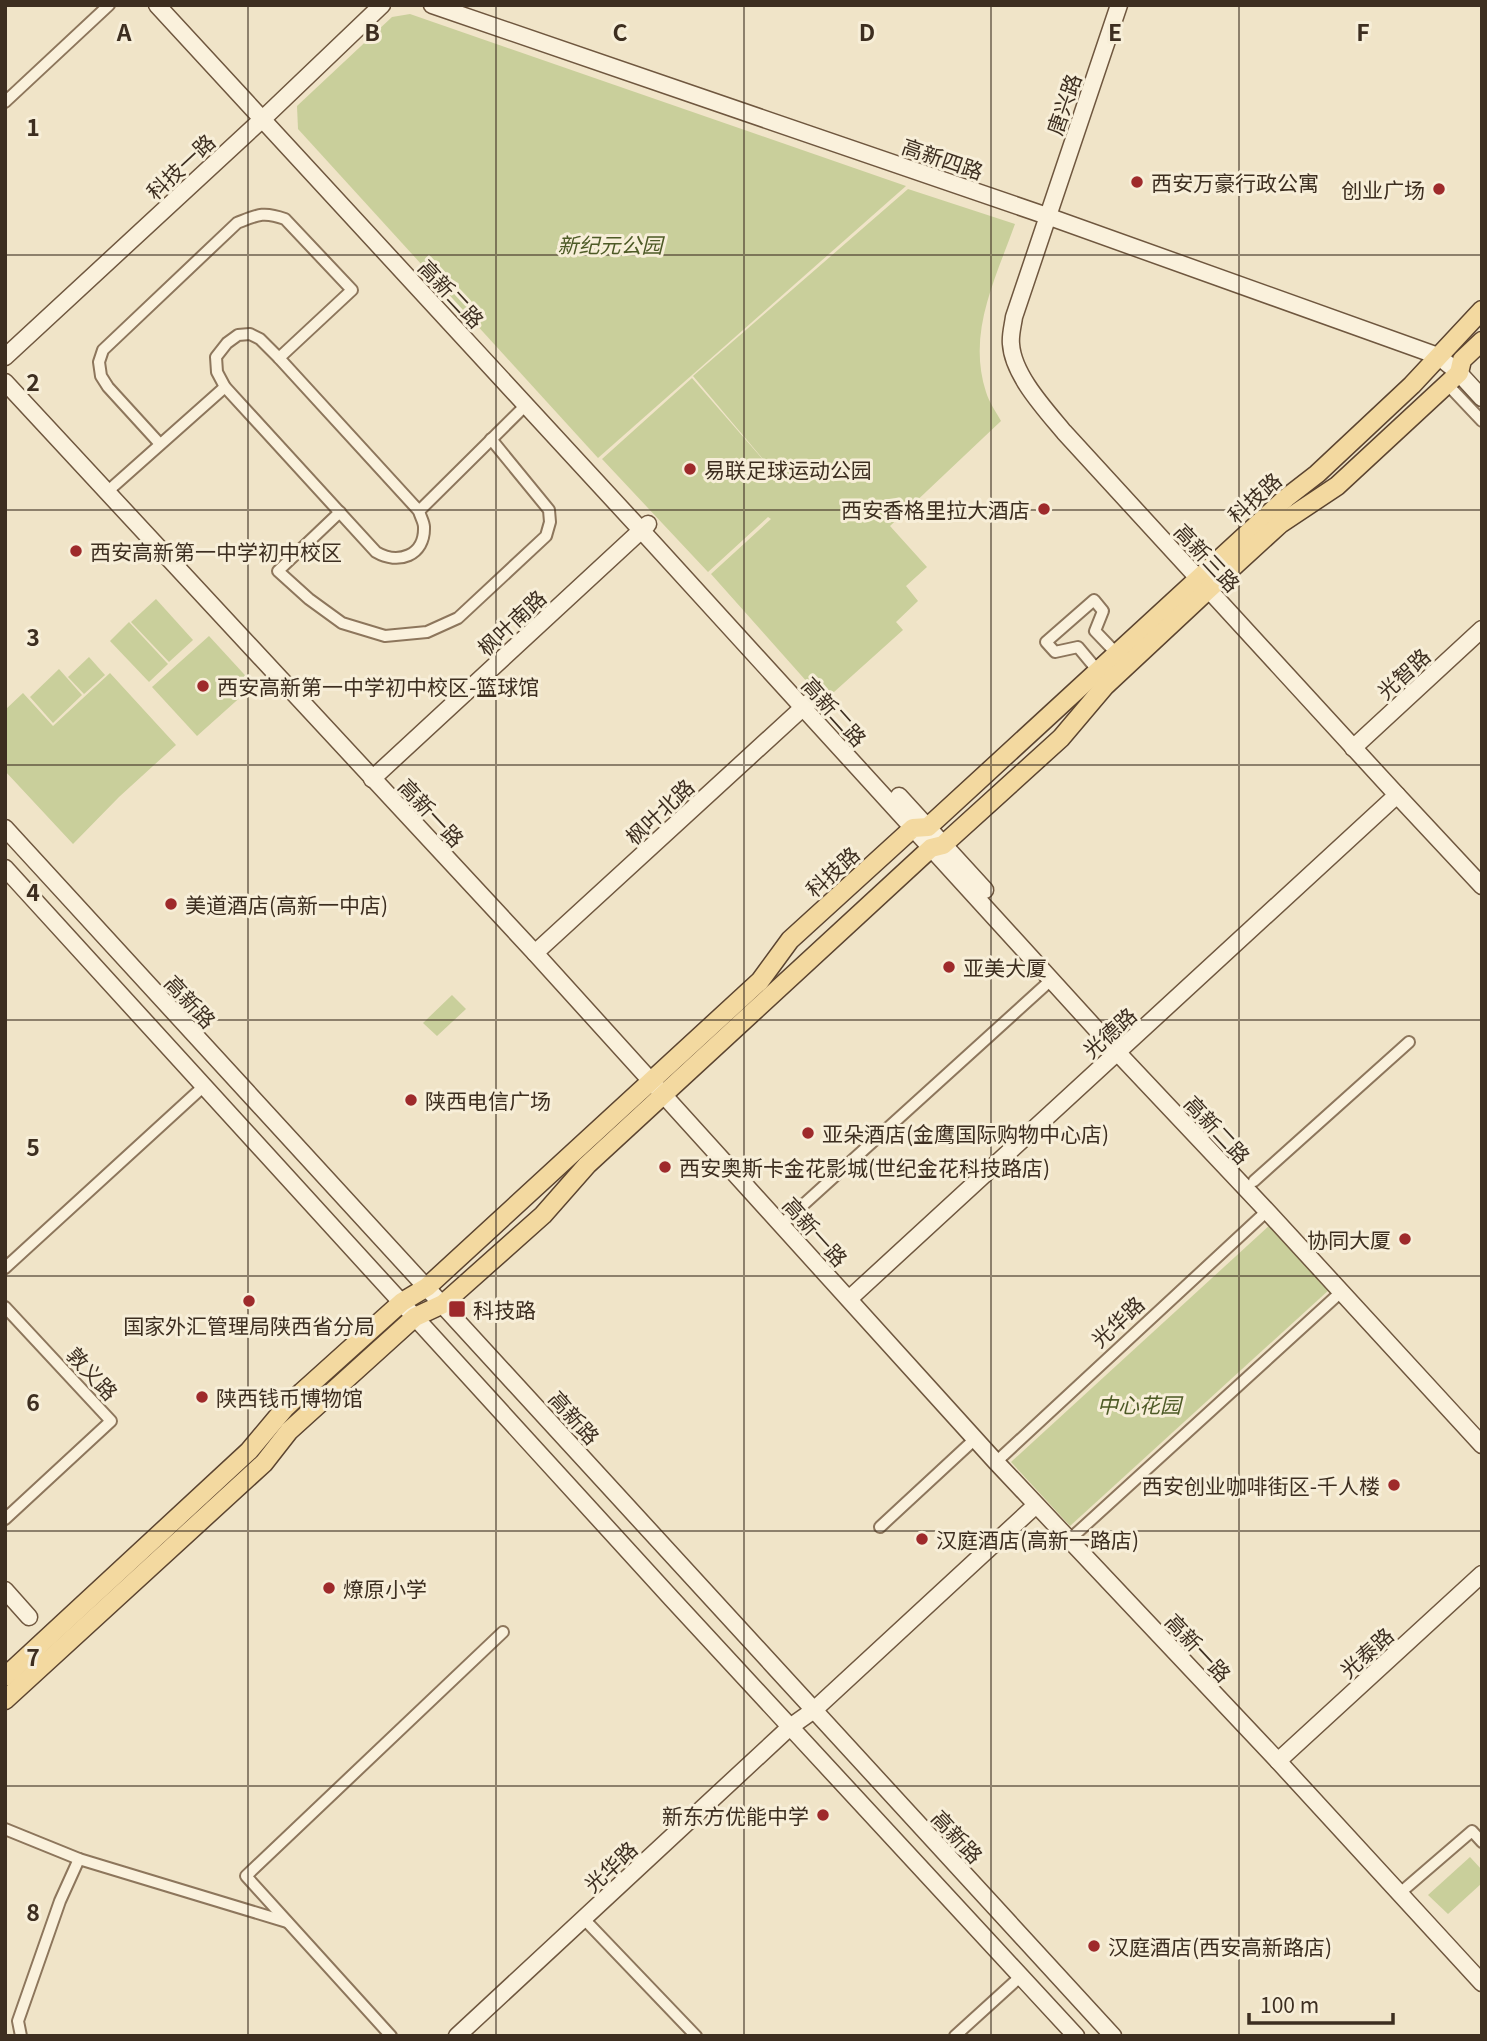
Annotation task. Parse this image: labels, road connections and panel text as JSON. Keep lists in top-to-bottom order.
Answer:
{
  "streets": {
    "main road": ["科技路"],
    "street": [
      "唐兴路",
      "高新四路",
      "科技一路",
      "高新二路",
      "高新三路",
      "枫叶南路",
      "光智路",
      "枫叶北路",
      "高新一路",
      "高新路",
      "光德路",
      "光华路",
      "敦义路",
      "光泰路"
    ]
  },
  "crossings": [
    ["唐兴路", "高新四路"],
    ["唐兴路", "高新三路"],
    ["高新四路", "科技路"],
    ["高新四路", "高新三路"],
    ["科技一路", "高新二路"],
    ["高新二路", "科技路"],
    ["高新二路", "枫叶南路"],
    ["高新二路", "枫叶北路"],
    ["高新二路", "光德路"],
    ["高新二路", "光华路"],
    ["科技路", "高新三路"],
    ["科技路", "高新一路"],
    ["科技路", "高新路"],
    ["高新三路", "光智路"],
    ["高新三路", "光德路"],
    ["枫叶南路", "高新一路"],
    ["枫叶北路", "高新一路"],
    ["高新一路", "光德路"],
    ["高新一路", "光华路"],
    ["高新一路", "光泰路"],
    ["高新路", "光华路"]
  ],
  "parks": ["新纪元公园", "中心花园"],
  "places": {
    "other": [
      "西安万豪行政公寓",
      "创业广场",
      "易联足球运动公园",
      "西安香格里拉大酒店",
      "西安高新第一中学初中校区",
      "西安高新第一中学初中校区-篮球馆",
      "美道酒店(高新一中店)",
      "亚美大厦",
      "陕西电信广场",
      "亚朵酒店(金鹰国际购物中心店)",
      "西安奥斯卡金花影城(世纪金花科技路店)",
      "协同大厦",
      "国家外汇管理局陕西省分局",
      "陕西钱币博物馆",
      "西安创业咖啡街区-千人楼",
      "汉庭酒店(高新一路店)",
      "燎原小学",
      "新东方优能中学",
      "汉庭酒店(西安高新路店)"
    ],
    "transit": ["科技路"]
  },
  "scale_bar": "100 m",
  "grid": {
    "columns": [
      "A",
      "B",
      "C",
      "D",
      "E",
      "F"
    ],
    "rows": [
      "1",
      "2",
      "3",
      "4",
      "5",
      "6",
      "7",
      "8"
    ]
  }
}
